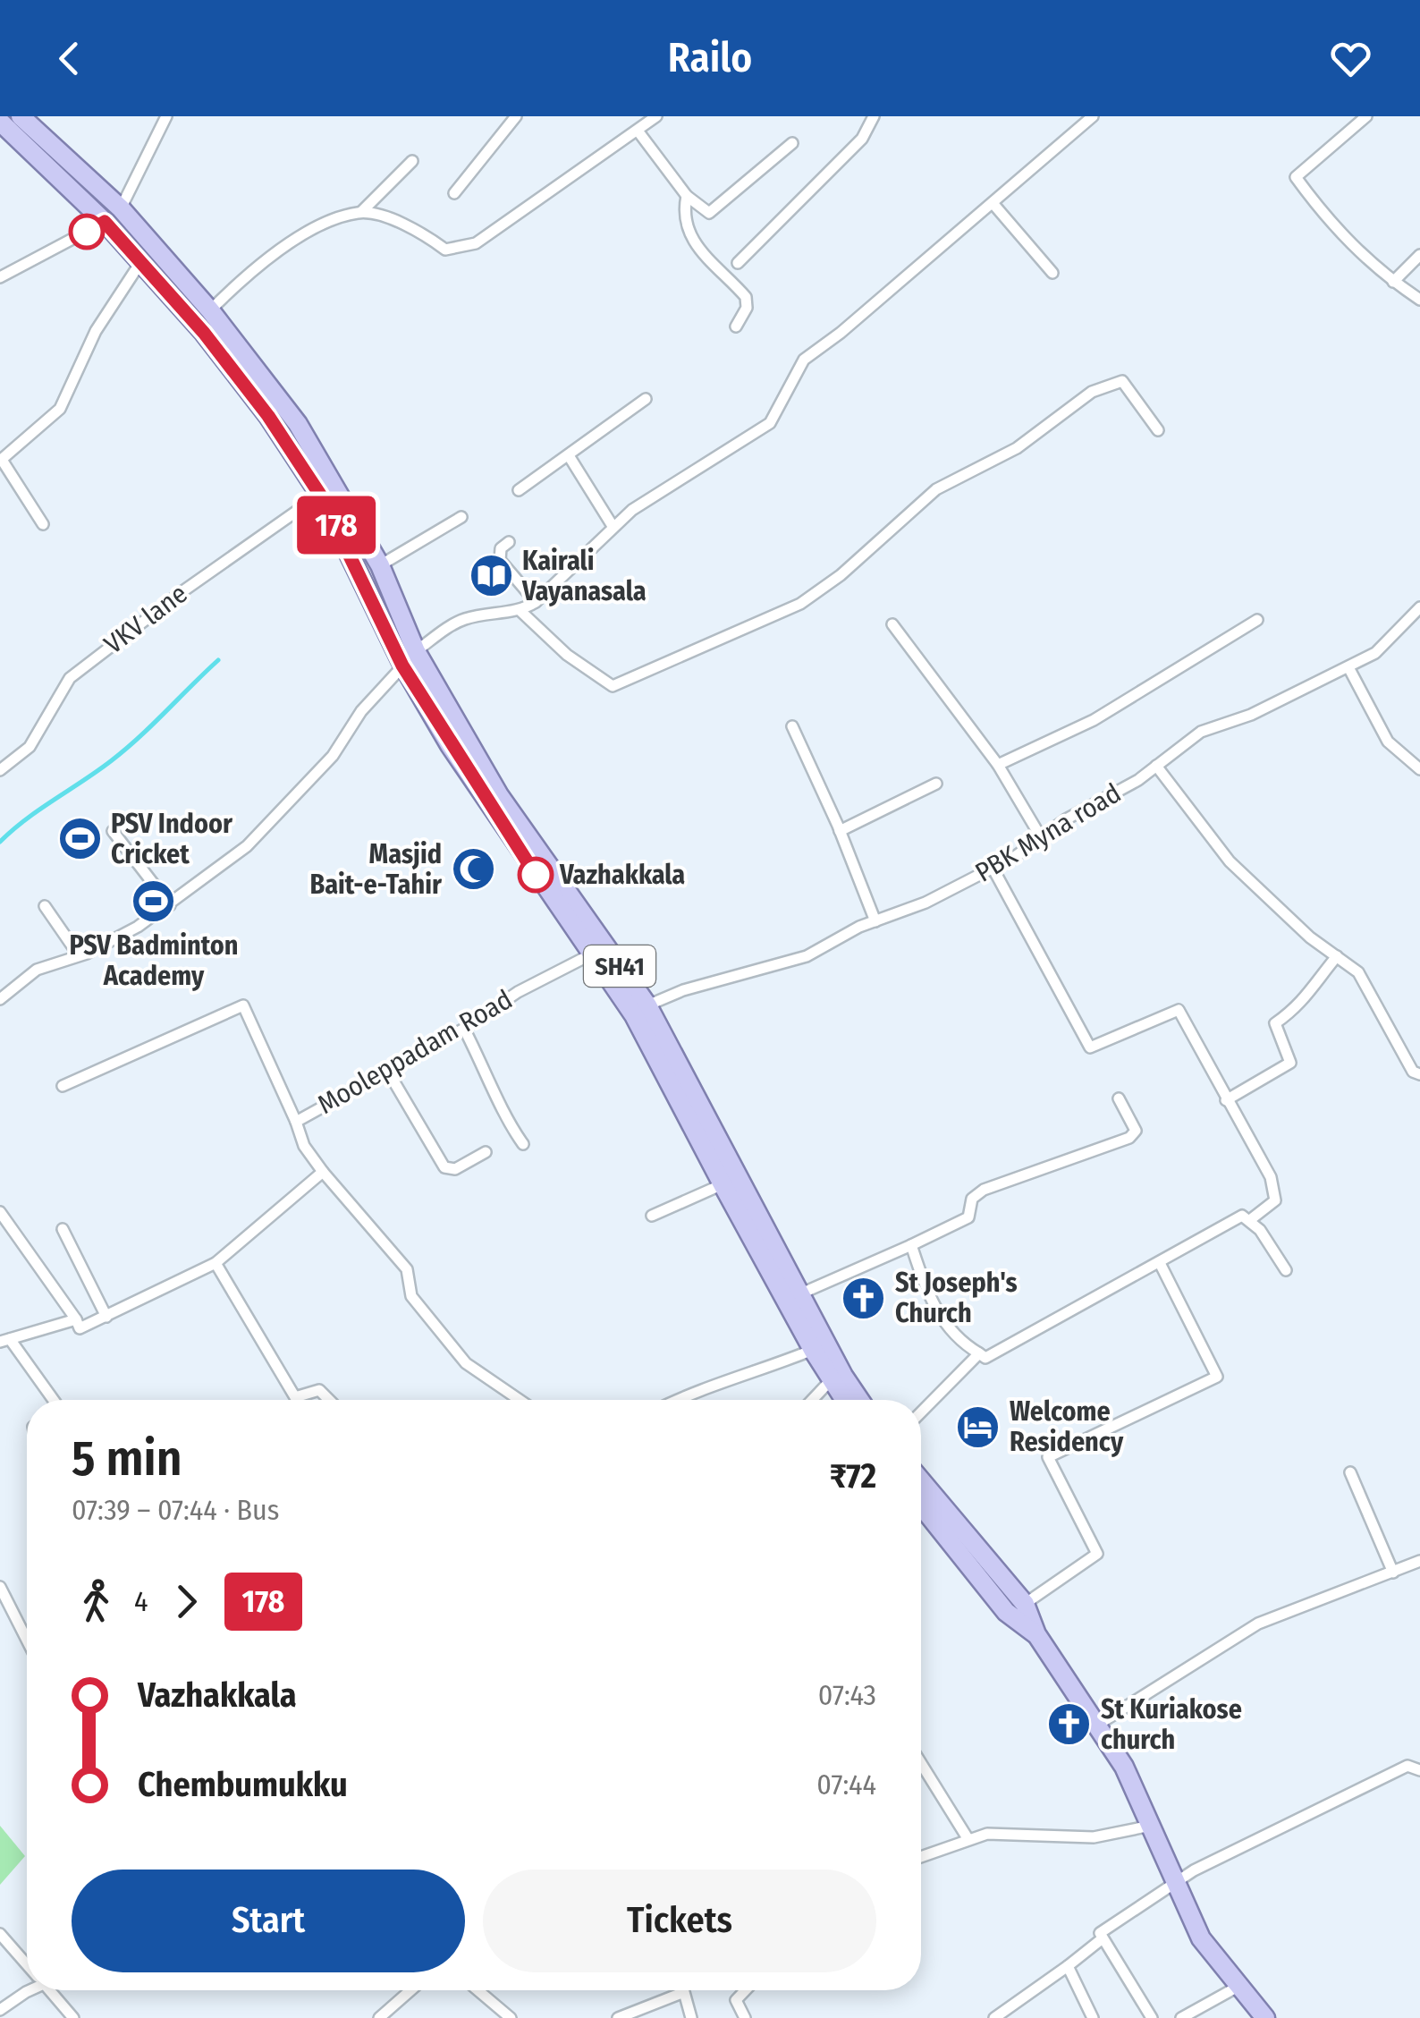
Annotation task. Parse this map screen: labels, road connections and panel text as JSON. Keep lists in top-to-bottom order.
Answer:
{
  "streets": {
    "main road": ["SH41"],
    "street": ["VKV lane", "PBK Myna road", "Mooleppadam Road"]
  },
  "crossings": [
    ["PBK Myna road", "SH41"]
  ],
  "places": {
    "library": ["Kairali Vayanasala"],
    "sports": ["PSV Indoor Cricket", "PSV Badminton Academy"],
    "mosque": ["Masjid Bait-e-Tahir"],
    "other": ["Vazhakkala"],
    "church": ["St Joseph's Church", "St Kuriakose church"],
    "hotel": ["Welcome Residency"]
  },
  "lines": ["bus line 178"],
  "page": {
    "header": "Railo",
    "on_map": "178",
    "heading": ["5 min", "07:39 – 07:44 · Bus", "₹72"],
    "legs": ["4", "178"],
    "list": [
      {
        "name": "Vazhakkala",
        "value": "07:43"
      },
      {
        "name": "Chembumukku",
        "value": "07:44"
      }
    ],
    "buttons": ["Start", "Tickets"]
  }
}
